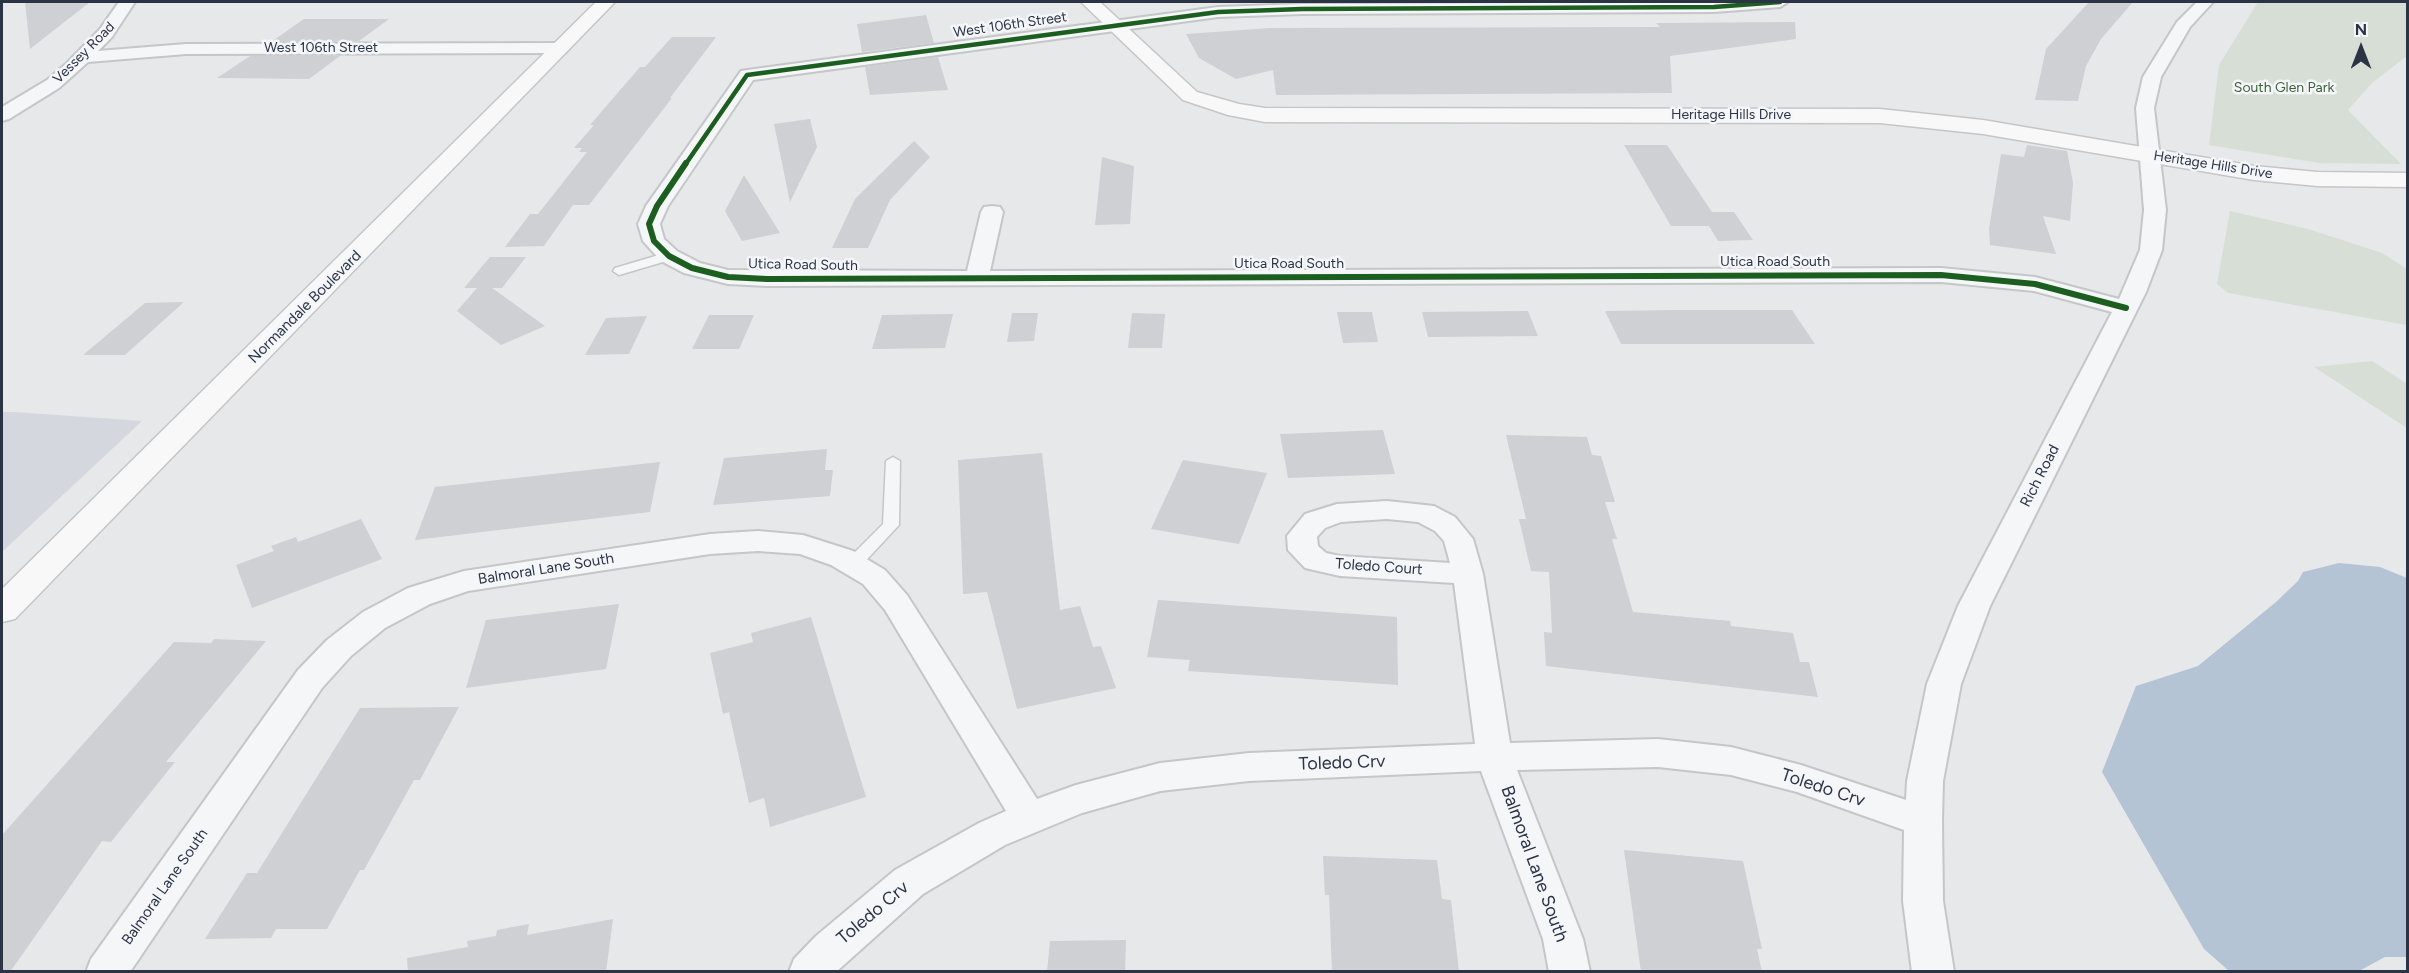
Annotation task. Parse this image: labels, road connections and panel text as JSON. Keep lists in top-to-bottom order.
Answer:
{
  "streets": {
    "street": [
      "West 106th Street",
      "Vessey Road",
      "Heritage Hills Drive",
      "Utica Road South",
      "Normandale Boulevard",
      "Rich Road",
      "Balmoral Lane South",
      "Toledo Crv"
    ]
  },
  "crossings": [
    ["West 106th Street", "Vessey Road"],
    ["West 106th Street", "Heritage Hills Drive"],
    ["West 106th Street", "Utica Road South"],
    ["West 106th Street", "Normandale Boulevard"],
    ["Heritage Hills Drive", "Rich Road"],
    ["Utica Road South", "Rich Road"],
    ["Rich Road", "Toledo Crv"],
    ["Balmoral Lane South", "Toledo Crv"]
  ],
  "parks": ["South Glen Park"],
  "north": "top"
}
